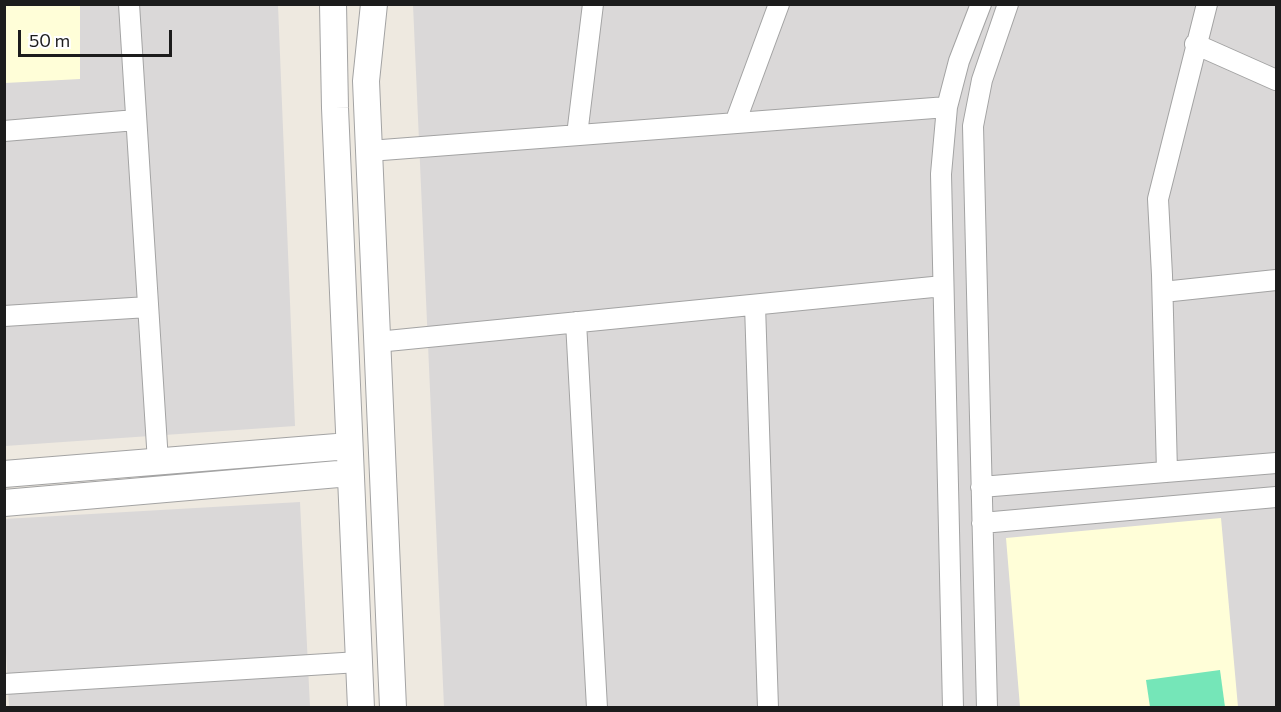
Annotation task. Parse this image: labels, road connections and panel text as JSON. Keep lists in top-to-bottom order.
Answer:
{
  "scale_bar": "50 m"
}
